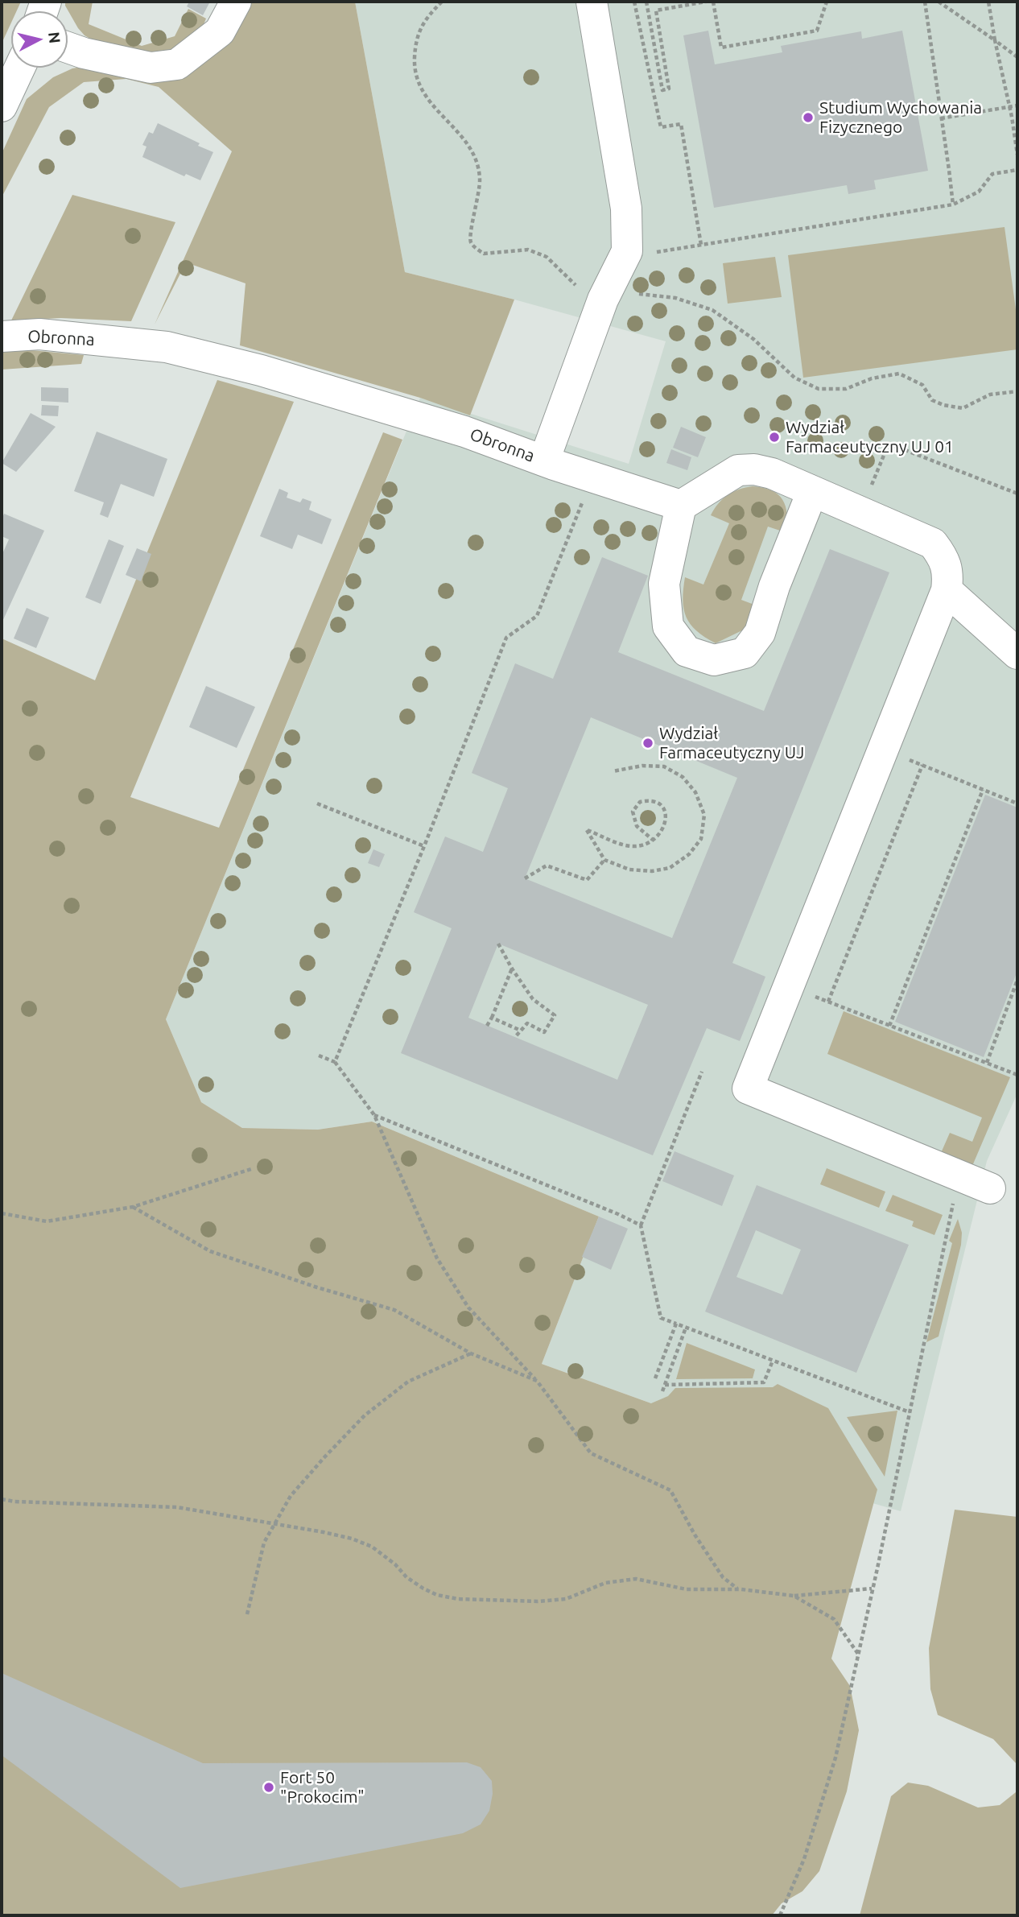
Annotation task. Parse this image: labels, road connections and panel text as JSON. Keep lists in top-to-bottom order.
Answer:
{
  "streets": {
    "street": ["Obronna"]
  },
  "places": [
    "Studium Wychowania Fizycznego",
    "Wydział Farmaceutyczny UJ 01",
    "Wydział Farmaceutyczny UJ",
    "Fort 50 \"Prokocim\""
  ],
  "north": "right"
}
